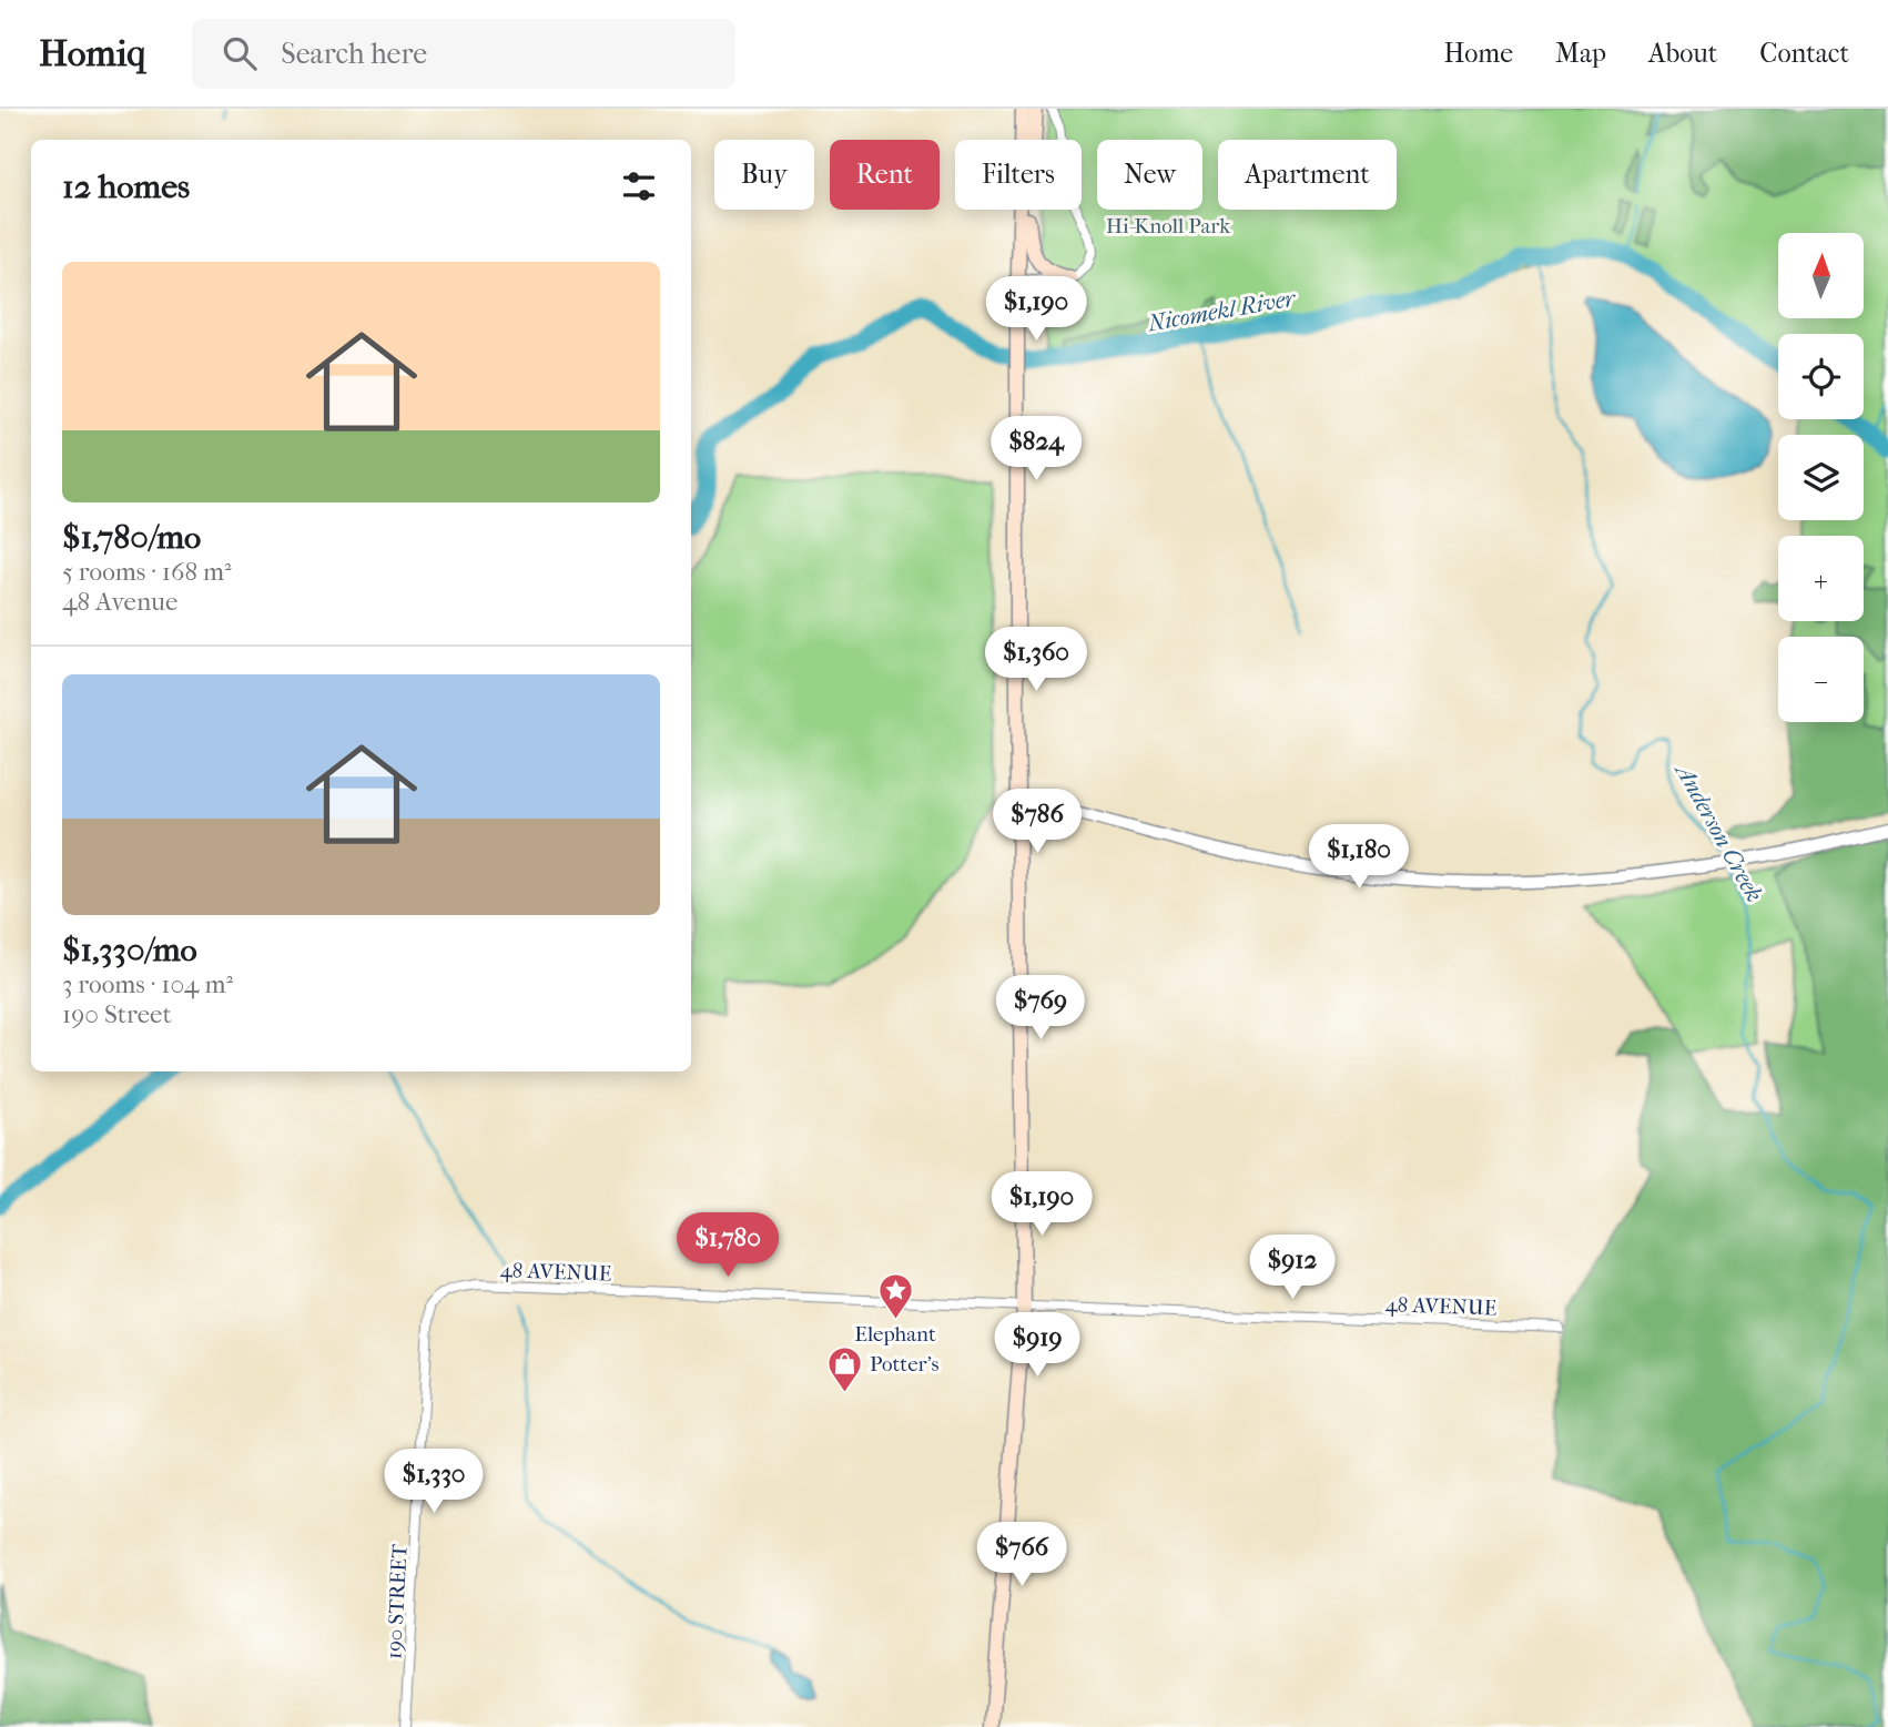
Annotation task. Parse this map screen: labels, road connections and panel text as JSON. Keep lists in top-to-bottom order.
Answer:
{
  "streets": {
    "street": ["48 AVENUE", "190 STREET"]
  },
  "crossings": [
    ["48 AVENUE", "190 STREET"]
  ],
  "water": ["Nicomekl River", "Anderson Creek"],
  "parks": ["Hi-Knoll Park"],
  "places": {
    "place": ["Elephant"],
    "shop": ["Potter's"]
  },
  "north": "top",
  "page": {
    "header": "Homiq",
    "search": "Search here",
    "nav": [
      "Home",
      "Map",
      "About",
      "Contact"
    ],
    "chip": [
      "Buy",
      "Rent",
      "Filters",
      "New",
      "Apartment"
    ],
    "heading": "12 homes",
    "map_buttons": ["+", "−"],
    "list": [
      {
        "name": "$1,780/mo",
        "note": "5 rooms · 168 m² · 48 Avenue"
      },
      {
        "name": "$1,330/mo",
        "note": "3 rooms · 104 m² · 190 Street"
      }
    ],
    "price": [
      "$1,190",
      "$824",
      "$1,360",
      "$786",
      "$1,180",
      "$769",
      "$1,190",
      "$1,780",
      "$912",
      "$919",
      "$1,330",
      "$766"
    ]
  }
}
